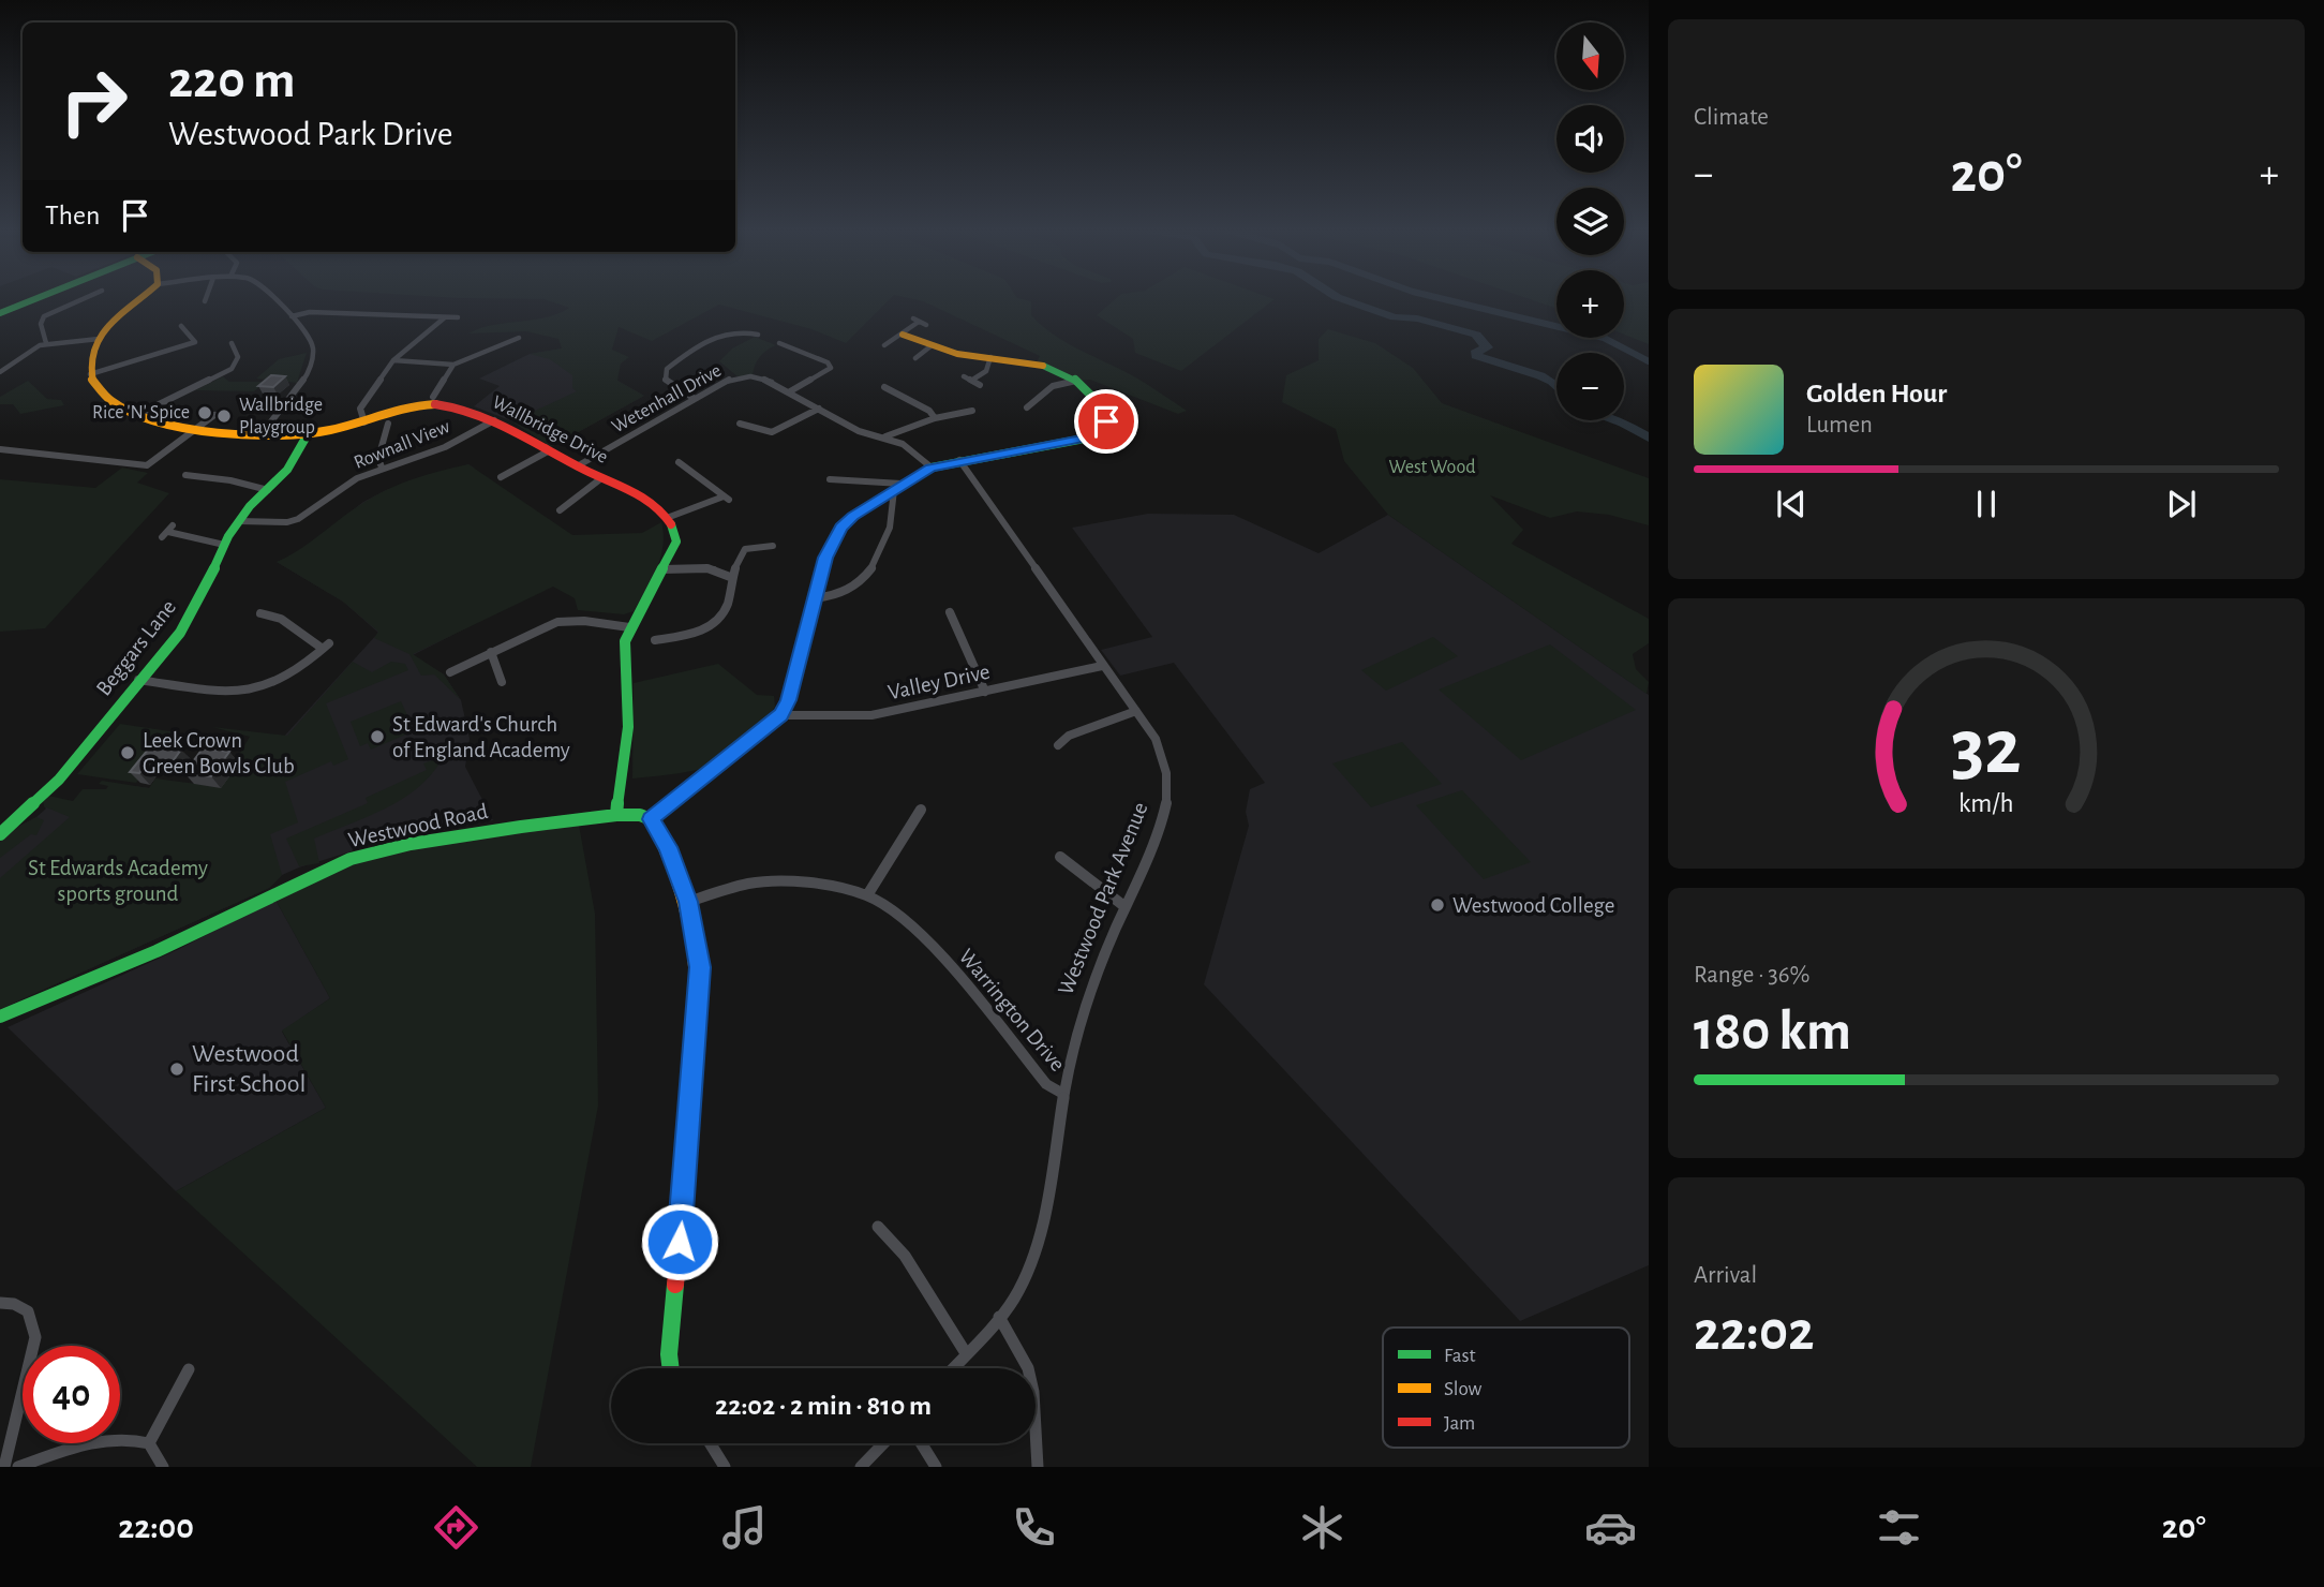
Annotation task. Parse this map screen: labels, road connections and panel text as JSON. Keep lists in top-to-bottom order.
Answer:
{
  "streets": {
    "main road": ["Wallbridge Drive", "Beggars Lane", "Westwood Road"],
    "street": [
      "Wetenhall Drive",
      "Rownall View",
      "Valley Drive",
      "Westwood Park Avenue",
      "Warrington Drive"
    ]
  },
  "crossings": [
    ["Wetenhall Drive", "Wallbridge Drive"],
    ["Wallbridge Drive", "Rownall View"],
    ["Wallbridge Drive", "Beggars Lane"],
    ["Rownall View", "Beggars Lane"],
    ["Valley Drive", "Westwood Park Avenue"],
    ["Westwood Park Avenue", "Warrington Drive"]
  ],
  "parks": ["West Wood", "St Edwards Academy sports ground"],
  "places": [
    "Rice 'N' Spice",
    "Wallbridge Playgroup",
    "St Edward's Church of England Academy",
    "Leek Crown Green Bowls Club",
    "Westwood College",
    "Westwood First School"
  ],
  "legend": ["Fast", "Slow", "Jam"],
  "north": "bottom",
  "page": {
    "tile": [
      "Climate",
      ["Range · 36%", "180 km"],
      ["Arrival", "22:02"]
    ],
    "map_buttons": ["+", "−"],
    "turn": ["220 m", "Westwood Park Drive"],
    "heat": ["−", "20°", "+"],
    "then": "Then",
    "song": ["Golden Hour", "Lumen"],
    "limit": "40",
    "trip": "22:02 · 2 min · 810 m",
    "tabs": ["22:00", "20°"],
    "gauge": ["32", "km/h"]
  }
}
